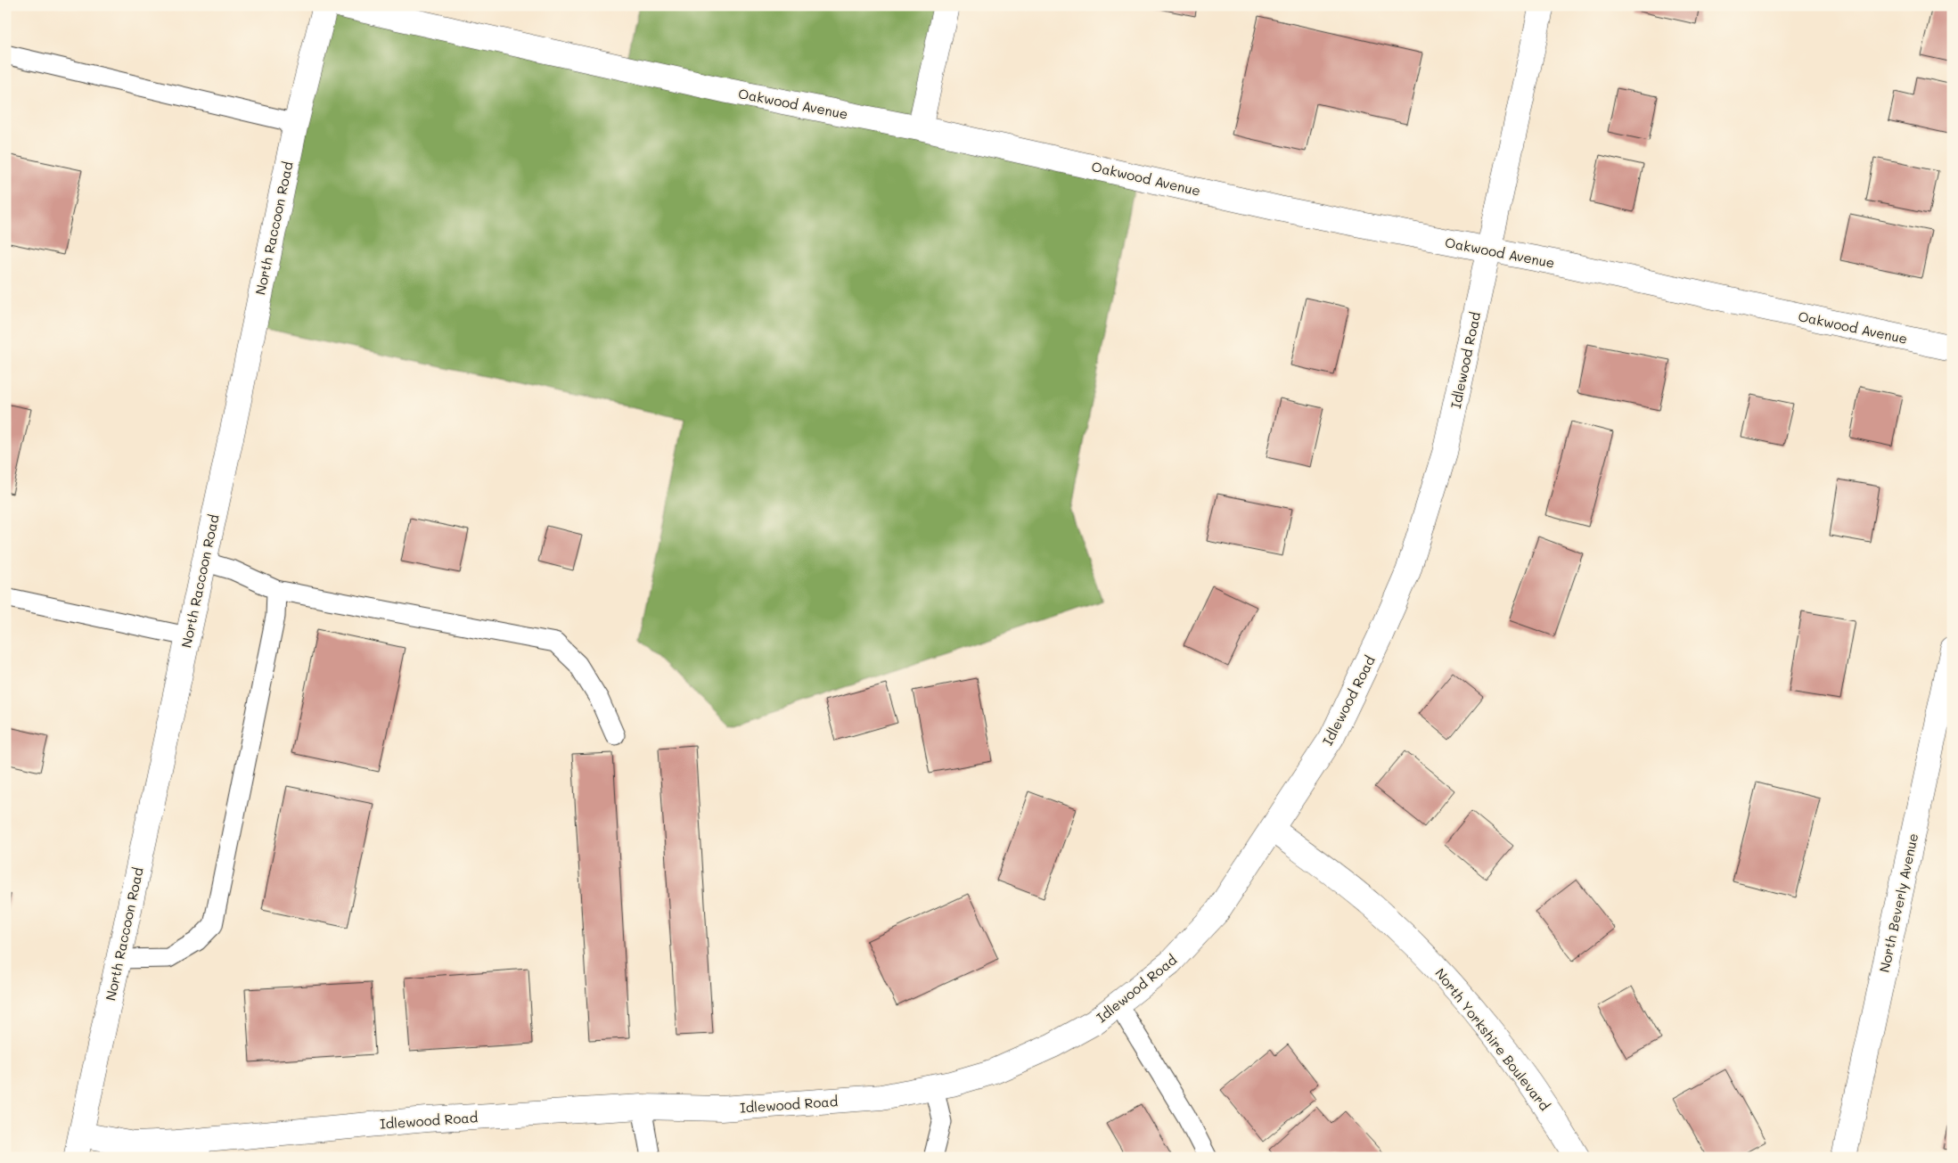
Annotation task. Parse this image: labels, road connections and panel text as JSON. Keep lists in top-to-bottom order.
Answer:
{
  "streets": {
    "street": [
      "Oakwood Avenue",
      "North Raccoon Road",
      "Idlewood Road",
      "North Beverly Avenue",
      "North Yorkshire Boulevard"
    ]
  },
  "crossings": [
    ["Oakwood Avenue", "Idlewood Road"],
    ["North Raccoon Road", "Idlewood Road"],
    ["Idlewood Road", "North Yorkshire Boulevard"]
  ]
}
